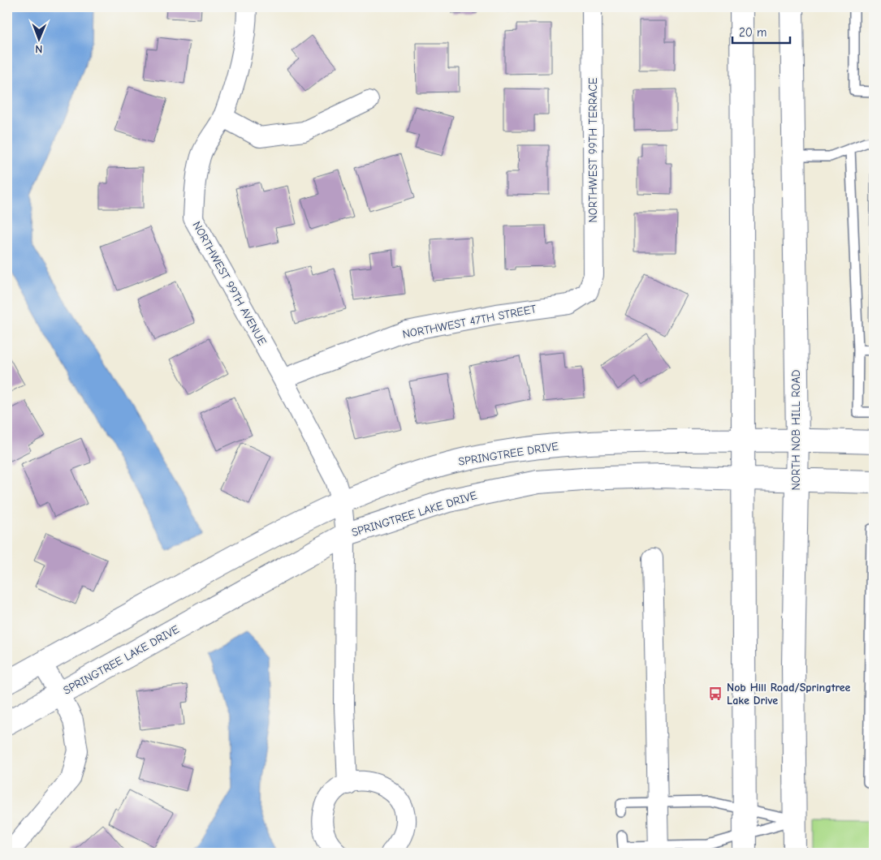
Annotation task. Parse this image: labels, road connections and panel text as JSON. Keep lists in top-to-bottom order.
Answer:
{
  "streets": {
    "street": [
      "NORTHWEST 99TH TERRACE",
      "NORTHWEST 99TH AVENUE",
      "NORTHWEST 47TH STREET",
      "NORTH NOB HILL ROAD",
      "SPRINGTREE DRIVE",
      "SPRINGTREE LAKE DRIVE"
    ]
  },
  "crossings": [
    ["NORTHWEST 99TH TERRACE", "NORTHWEST 47TH STREET"],
    ["NORTHWEST 99TH AVENUE", "NORTHWEST 47TH STREET"],
    ["NORTHWEST 99TH AVENUE", "SPRINGTREE DRIVE"],
    ["NORTHWEST 99TH AVENUE", "SPRINGTREE LAKE DRIVE"],
    ["NORTH NOB HILL ROAD", "SPRINGTREE DRIVE"],
    ["NORTH NOB HILL ROAD", "SPRINGTREE LAKE DRIVE"]
  ],
  "places": {
    "bus stop": ["Nob Hill Road/Springtree Lake Drive"]
  },
  "scale_bar": "20 m",
  "north": "bottom"
}
